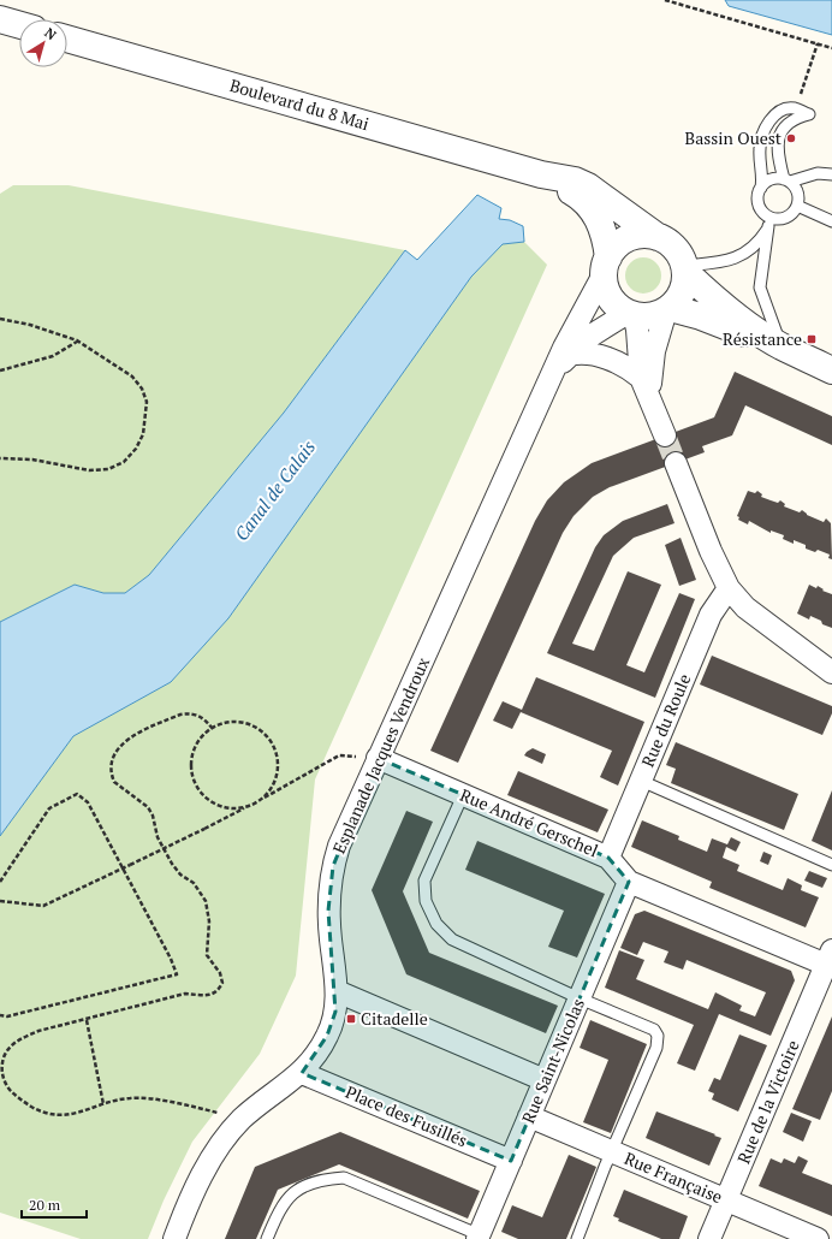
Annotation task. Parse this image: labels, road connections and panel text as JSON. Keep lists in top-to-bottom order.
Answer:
{
  "streets": {
    "street": [
      "Boulevard du 8 Mai",
      "Rue du Roule",
      "Esplanade Jacques Vendroux",
      "Rue André Gerschel",
      "Rue Saint-Nicolas",
      "Rue de la Victoire",
      "Place des Fusillés",
      "Rue Française"
    ]
  },
  "crossings": [
    ["Boulevard du 8 Mai", "Esplanade Jacques Vendroux"],
    ["Rue du Roule", "Rue André Gerschel"],
    ["Esplanade Jacques Vendroux", "Rue André Gerschel"],
    ["Esplanade Jacques Vendroux", "Place des Fusillés"],
    ["Rue André Gerschel", "Rue Saint-Nicolas"],
    ["Rue André Gerschel", "Rue de la Victoire"],
    ["Rue Saint-Nicolas", "Place des Fusillés"],
    ["Rue Saint-Nicolas", "Rue Française"],
    ["Rue de la Victoire", "Rue Française"]
  ],
  "water": ["Canal de Calais"],
  "places": {
    "other": ["Bassin Ouest"],
    "transit": ["Résistance", "Citadelle"]
  },
  "scale_bar": "20 m",
  "north": "top right"
}
